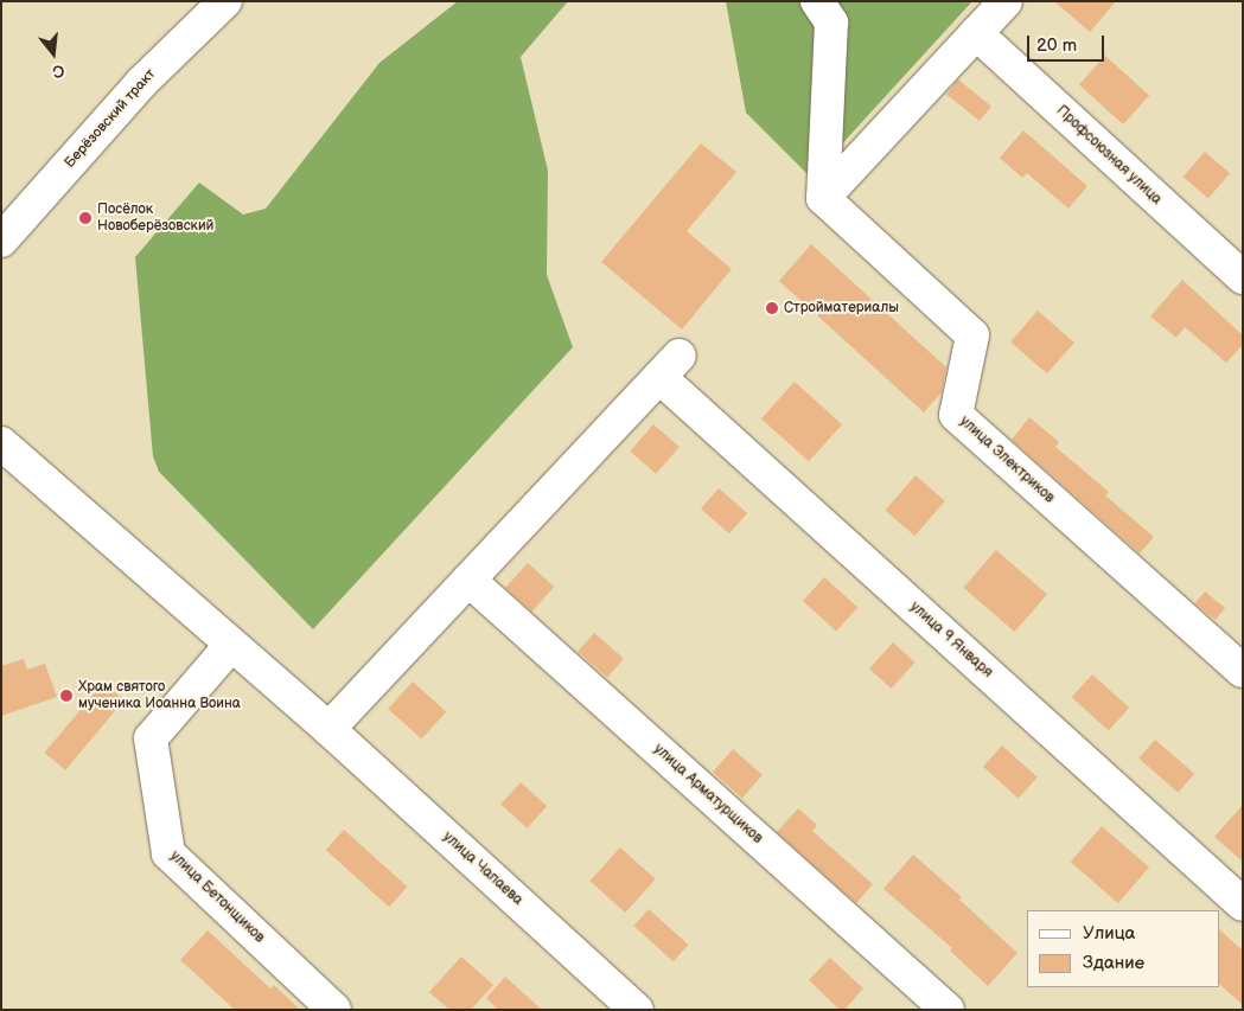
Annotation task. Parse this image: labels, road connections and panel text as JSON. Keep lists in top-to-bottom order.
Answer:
{
  "streets": {
    "street": [
      "Берёзовский тракт",
      "Профсоюзная улица",
      "улица Электриков",
      "улица 9 Января",
      "улица Арматурщиков",
      "улица Чапаева",
      "улица Бетонщиков"
    ]
  },
  "crossings": [
    ["улица 9 Января", "улица Арматурщиков"],
    ["улица Чапаева", "улица Бетонщиков"]
  ],
  "places": ["Посёлок Новоберёзовский", "Стройматериалы", "Храм святого мученика Иоанна Воина"],
  "legend": ["Улица", "Здание"],
  "scale_bar": "20 m",
  "north": "bottom"
}
